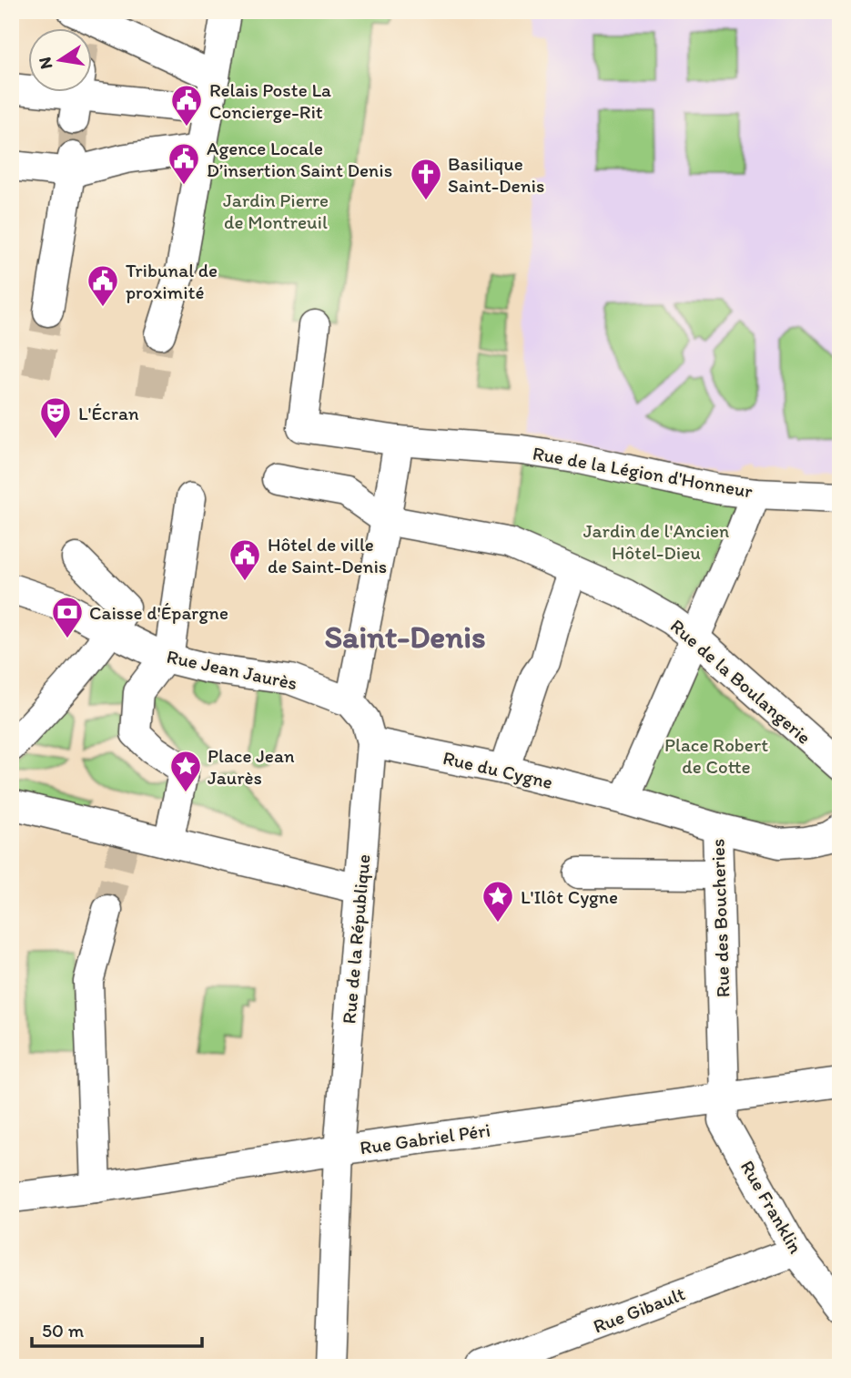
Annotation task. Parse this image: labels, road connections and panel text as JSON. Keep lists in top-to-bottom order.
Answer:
{
  "streets": {
    "street": [
      "Rue de la Légion d'Honneur",
      "Rue Jean Jaurès",
      "Rue de la Boulangerie",
      "Rue du Cygne",
      "Rue des Boucheries",
      "Rue de la République",
      "Rue Gabriel Péri",
      "Rue Franklin",
      "Rue Gibault"
    ]
  },
  "crossings": [
    ["Rue Jean Jaurès", "Rue de la République"],
    ["Rue du Cygne", "Rue des Boucheries"],
    ["Rue du Cygne", "Rue de la République"],
    ["Rue des Boucheries", "Rue Gabriel Péri"],
    ["Rue des Boucheries", "Rue Franklin"],
    ["Rue de la République", "Rue Gabriel Péri"],
    ["Rue Gabriel Péri", "Rue Franklin"],
    ["Rue Franklin", "Rue Gibault"]
  ],
  "districts": ["Saint-Denis"],
  "parks": ["Jardin Pierre de Montreuil", "Jardin de l'Ancien Hôtel-Dieu", "Place Robert de Cotte"],
  "places": {
    "public building": [
      "Relais Poste La Concierge-Rit",
      "Agence Locale D’insertion Saint Denis",
      "Tribunal de proximité",
      "Hôtel de ville de Saint-Denis"
    ],
    "church": ["Basilique Saint-Denis"],
    "theatre": ["L'Écran"],
    "bank": ["Caisse d'Épargne"],
    "place": ["Place Jean Jaurès", "L'Ilôt Cygne"]
  },
  "scale_bar": "50 m",
  "north": "left"
}
